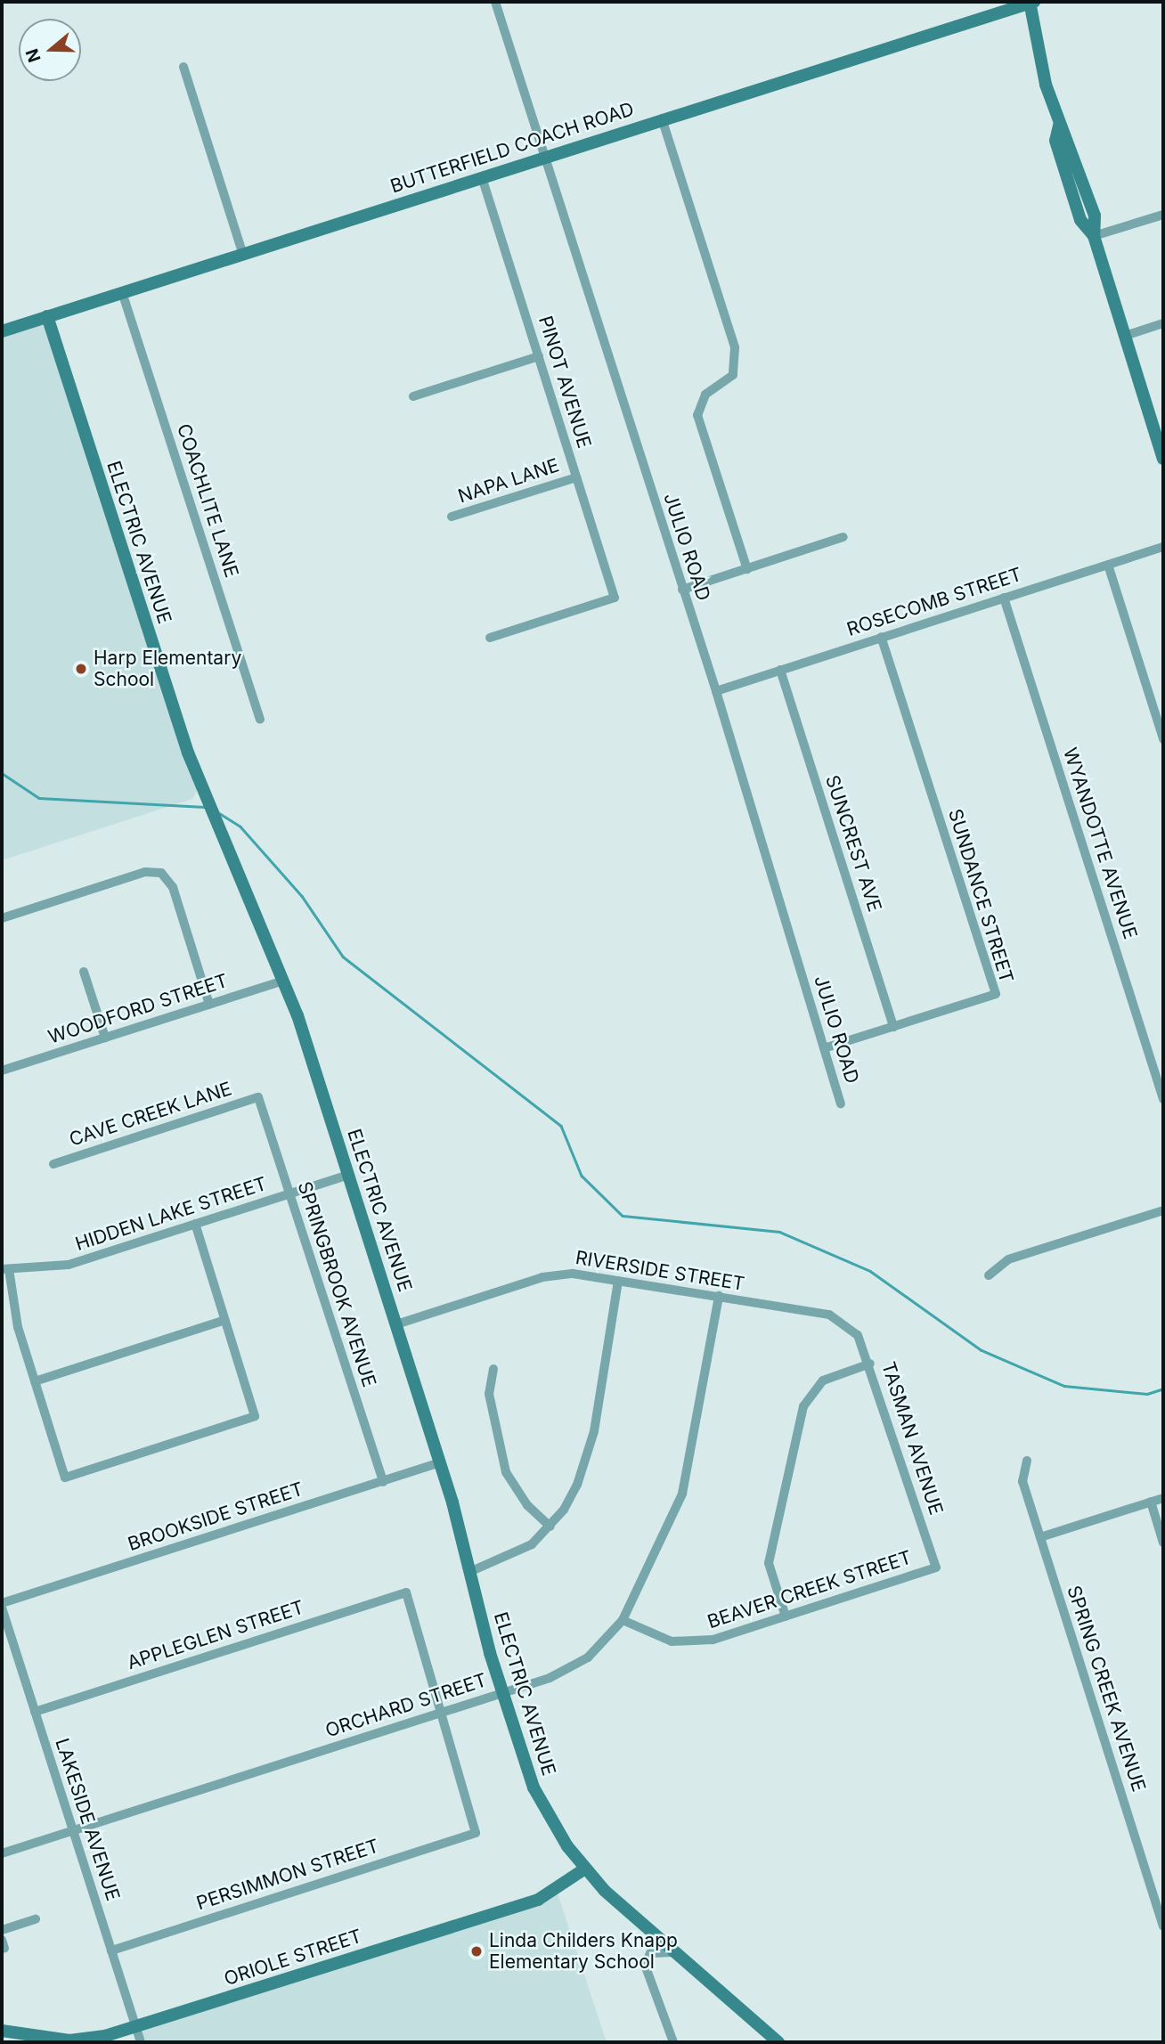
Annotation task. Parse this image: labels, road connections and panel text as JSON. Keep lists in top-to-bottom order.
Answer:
{
  "streets": {
    "street": [
      "BUTTERFIELD COACH ROAD",
      "PINOT AVENUE",
      "NAPA LANE",
      "COACHLITE LANE",
      "ELECTRIC AVENUE",
      "JULIO ROAD",
      "ROSECOMB STREET",
      "SUNCREST AVE",
      "WYANDOTTE AVENUE",
      "SUNDANCE STREET",
      "WOODFORD STREET",
      "CAVE CREEK LANE",
      "HIDDEN LAKE STREET",
      "RIVERSIDE STREET",
      "SPRINGBROOK AVENUE",
      "TASMAN AVENUE",
      "BROOKSIDE STREET",
      "BEAVER CREEK STREET",
      "APPLEGLEN STREET",
      "SPRING CREEK AVENUE",
      "ORCHARD STREET",
      "LAKESIDE AVENUE",
      "PERSIMMON STREET",
      "ORIOLE STREET"
    ]
  },
  "crossings": [
    ["BUTTERFIELD COACH ROAD", "PINOT AVENUE"],
    ["BUTTERFIELD COACH ROAD", "COACHLITE LANE"],
    ["BUTTERFIELD COACH ROAD", "ELECTRIC AVENUE"],
    ["BUTTERFIELD COACH ROAD", "JULIO ROAD"],
    ["PINOT AVENUE", "NAPA LANE"],
    ["ELECTRIC AVENUE", "WOODFORD STREET"],
    ["ELECTRIC AVENUE", "HIDDEN LAKE STREET"],
    ["ELECTRIC AVENUE", "RIVERSIDE STREET"],
    ["ELECTRIC AVENUE", "BROOKSIDE STREET"],
    ["ELECTRIC AVENUE", "ORCHARD STREET"],
    ["ELECTRIC AVENUE", "ORIOLE STREET"],
    ["JULIO ROAD", "ROSECOMB STREET"],
    ["JULIO ROAD", "SUNDANCE STREET"],
    ["ROSECOMB STREET", "SUNCREST AVE"],
    ["ROSECOMB STREET", "WYANDOTTE AVENUE"],
    ["ROSECOMB STREET", "SUNDANCE STREET"],
    ["SUNCREST AVE", "SUNDANCE STREET"],
    ["CAVE CREEK LANE", "SPRINGBROOK AVENUE"],
    ["HIDDEN LAKE STREET", "SPRINGBROOK AVENUE"],
    ["RIVERSIDE STREET", "TASMAN AVENUE"],
    ["RIVERSIDE STREET", "ORCHARD STREET"],
    ["SPRINGBROOK AVENUE", "BROOKSIDE STREET"],
    ["TASMAN AVENUE", "BEAVER CREEK STREET"],
    ["BEAVER CREEK STREET", "ORCHARD STREET"],
    ["APPLEGLEN STREET", "ORCHARD STREET"],
    ["APPLEGLEN STREET", "LAKESIDE AVENUE"],
    ["APPLEGLEN STREET", "PERSIMMON STREET"],
    ["ORCHARD STREET", "LAKESIDE AVENUE"],
    ["ORCHARD STREET", "PERSIMMON STREET"],
    ["LAKESIDE AVENUE", "PERSIMMON STREET"],
    ["LAKESIDE AVENUE", "ORIOLE STREET"]
  ],
  "places": ["Harp Elementary School", "Linda Childers Knapp Elementary School"],
  "north": "left"
}
